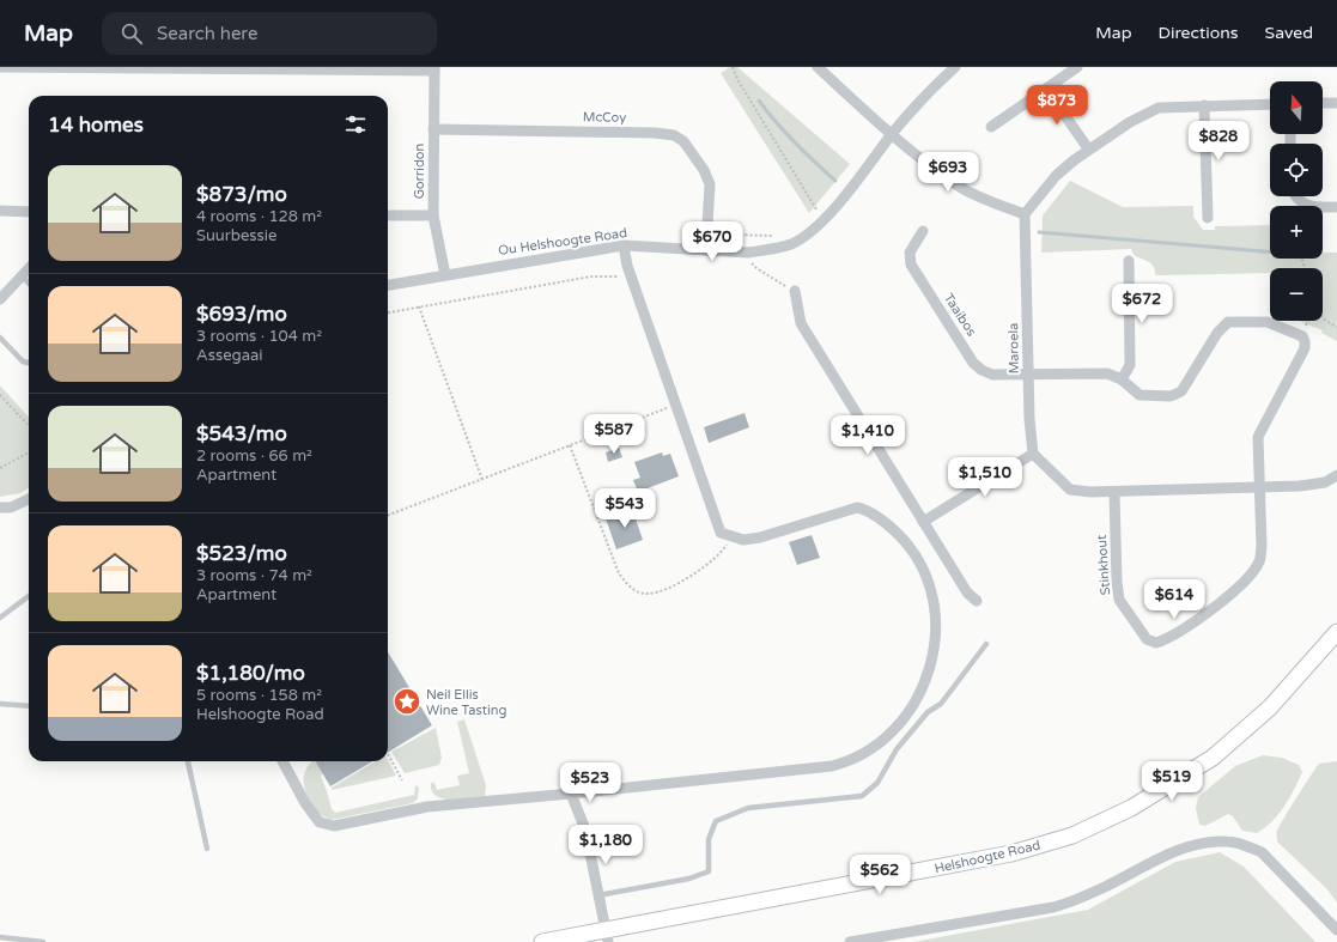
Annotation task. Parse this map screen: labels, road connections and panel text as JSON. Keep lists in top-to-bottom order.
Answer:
{
  "streets": {
    "main road": ["Helshoogte Road"],
    "street": [
      "McCoy",
      "Gorridon",
      "Ou Helshoogte Road",
      "Taaibos",
      "Maroela",
      "Stinkhout"
    ]
  },
  "crossings": [
    ["McCoy", "Gorridon"],
    ["Gorridon", "Ou Helshoogte Road"],
    ["Taaibos", "Maroela"]
  ],
  "places": {
    "place": ["Neil Ellis Wine Tasting"]
  },
  "north": "top",
  "page": {
    "header": "Map",
    "search": "Search here",
    "nav": ["Map", "Directions", "Saved"],
    "map_buttons": ["+", "−"],
    "price": [
      "$873",
      "$828",
      "$693",
      "$670",
      "$672",
      "$587",
      "$1,410",
      "$1,510",
      "$543",
      "$614",
      "$519",
      "$523",
      "$1,180",
      "$562"
    ],
    "heading": "14 homes",
    "list": [
      {
        "name": "$873/mo",
        "note": "4 rooms · 128 m² · Suurbessie"
      },
      {
        "name": "$693/mo",
        "note": "3 rooms · 104 m² · Assegaai"
      },
      {
        "name": "$543/mo",
        "note": "2 rooms · 66 m² · Apartment"
      },
      {
        "name": "$523/mo",
        "note": "3 rooms · 74 m² · Apartment"
      },
      {
        "name": "$1,180/mo",
        "note": "5 rooms · 158 m² · Helshoogte Road"
      }
    ]
  }
}
